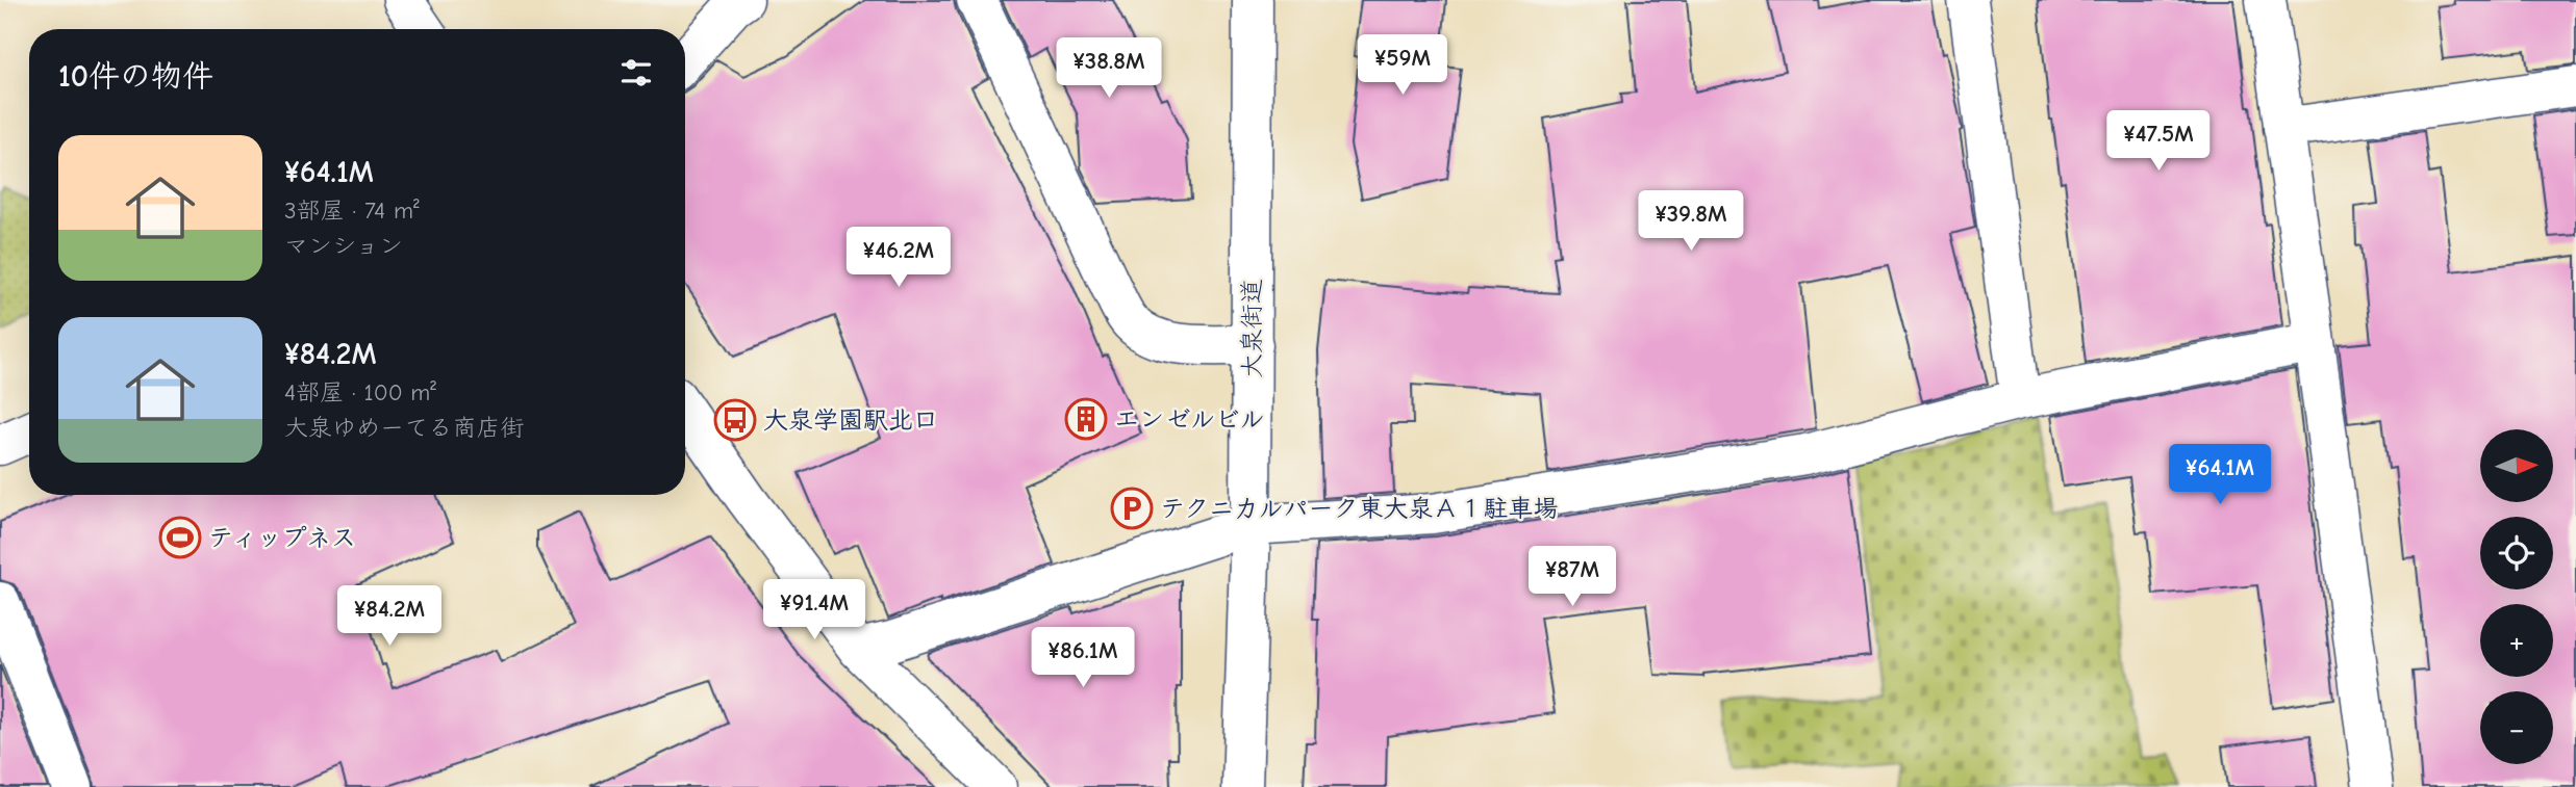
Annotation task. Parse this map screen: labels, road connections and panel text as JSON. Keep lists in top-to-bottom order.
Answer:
{
  "streets": {
    "street": ["大泉街道"]
  },
  "places": {
    "building": ["エンゼルビル"],
    "bus stop": ["大泉学園駅北口"],
    "parking": ["テクニカルパーク東大泉Ａ１駐車場"],
    "sports": ["ティップネス"]
  },
  "north": "right",
  "page": {
    "heading": "10件の物件",
    "price": [
      "¥59M",
      "¥38.8M",
      "¥47.5M",
      "¥39.8M",
      "¥46.2M",
      "¥64.1M",
      "¥87M",
      "¥91.4M",
      "¥84.2M",
      "¥86.1M"
    ],
    "list": [
      {
        "name": "¥64.1M",
        "note": "3部屋 · 74 m² · マンション"
      },
      {
        "name": "¥84.2M",
        "note": "4部屋 · 100 m² · 大泉ゆめーてる商店街"
      }
    ],
    "map_buttons": ["+", "−"]
  }
}
